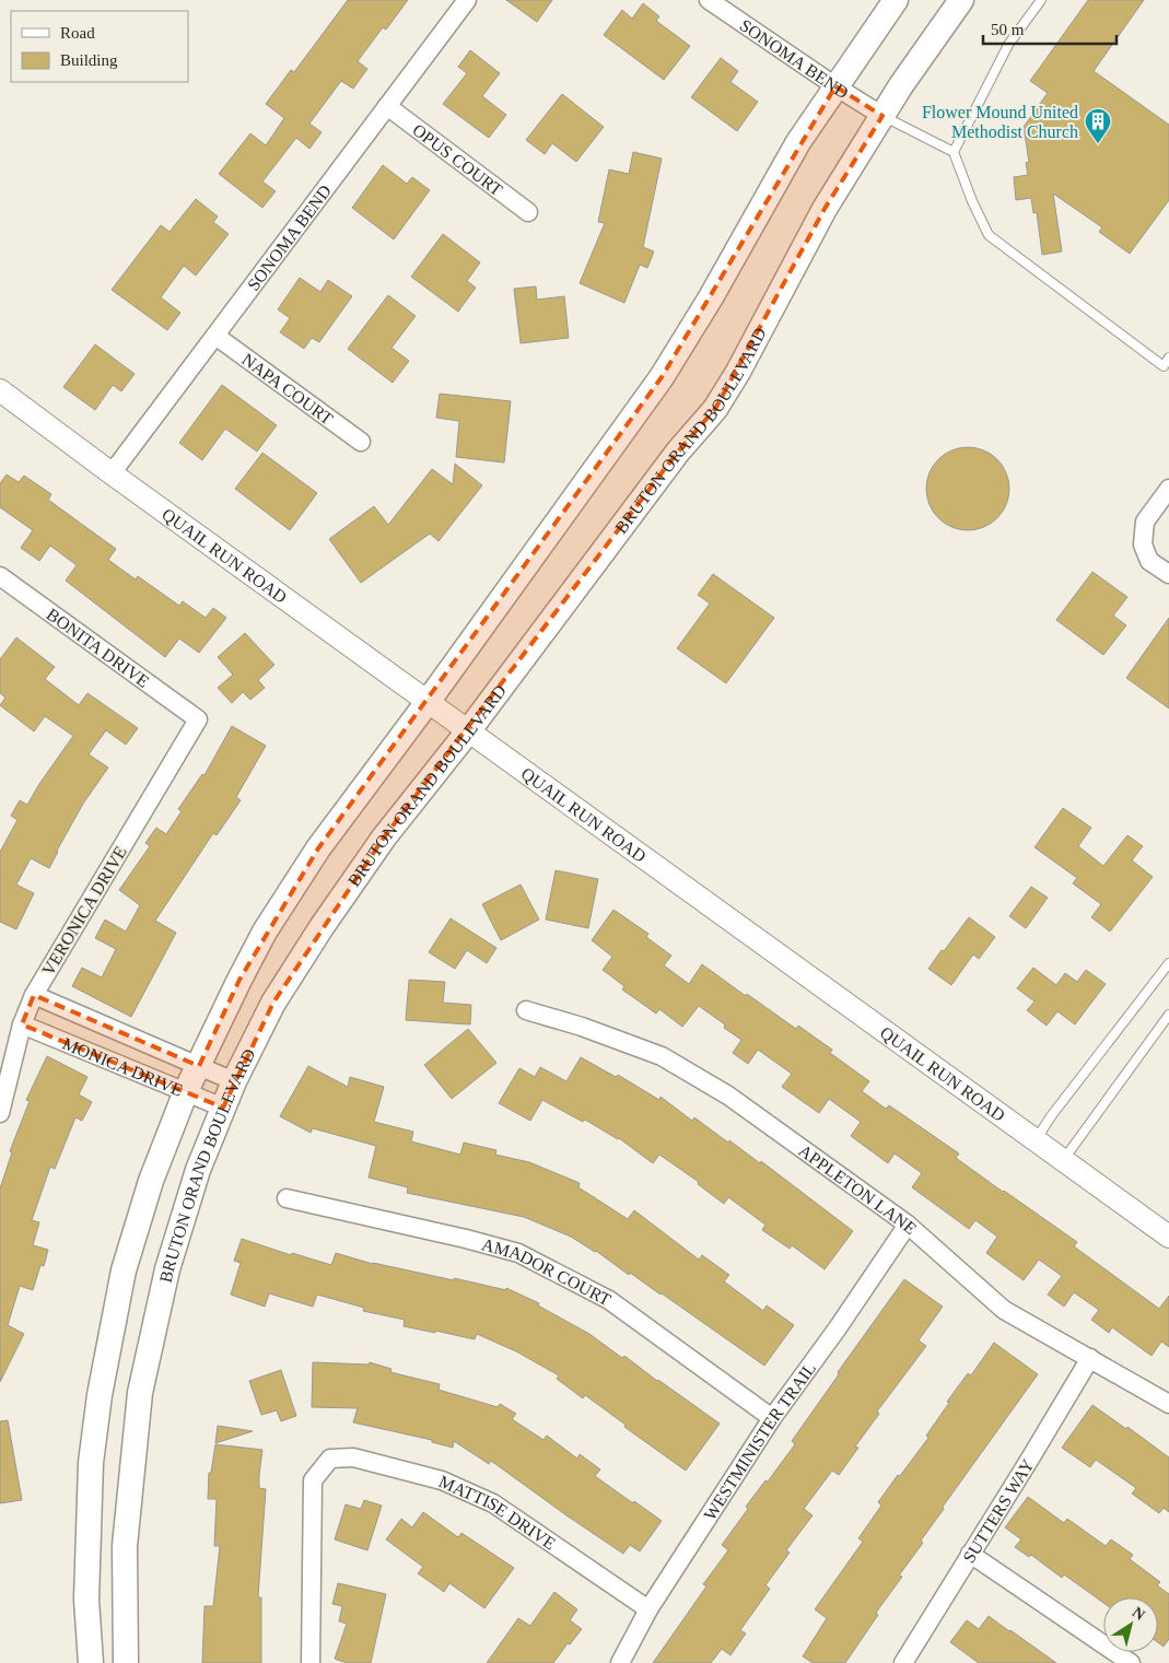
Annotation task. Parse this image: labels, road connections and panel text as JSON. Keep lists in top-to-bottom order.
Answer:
{
  "streets": {
    "main road": ["BRUTON ORAND BOULEVARD"],
    "street": [
      "SONOMA BEND",
      "OPUS COURT",
      "NAPA COURT",
      "QUAIL RUN ROAD",
      "BONITA DRIVE",
      "VERONICA DRIVE",
      "MONICA DRIVE",
      "APPLETON LANE",
      "AMADOR COURT",
      "WESTMINISTER TRAIL",
      "SUTTERS WAY",
      "MATTISE DRIVE"
    ]
  },
  "crossings": [
    ["SONOMA BEND", "OPUS COURT"],
    ["SONOMA BEND", "NAPA COURT"],
    ["SONOMA BEND", "BRUTON ORAND BOULEVARD"],
    ["SONOMA BEND", "QUAIL RUN ROAD"],
    ["BRUTON ORAND BOULEVARD", "QUAIL RUN ROAD"],
    ["BRUTON ORAND BOULEVARD", "MONICA DRIVE"],
    ["BONITA DRIVE", "VERONICA DRIVE"],
    ["VERONICA DRIVE", "MONICA DRIVE"],
    ["APPLETON LANE", "WESTMINISTER TRAIL"],
    ["APPLETON LANE", "SUTTERS WAY"],
    ["AMADOR COURT", "WESTMINISTER TRAIL"],
    ["WESTMINISTER TRAIL", "MATTISE DRIVE"]
  ],
  "places": {
    "building": ["Flower Mound United Methodist Church"]
  },
  "legend": ["Road", "Building"],
  "scale_bar": "50 m",
  "north": "top right"
}
